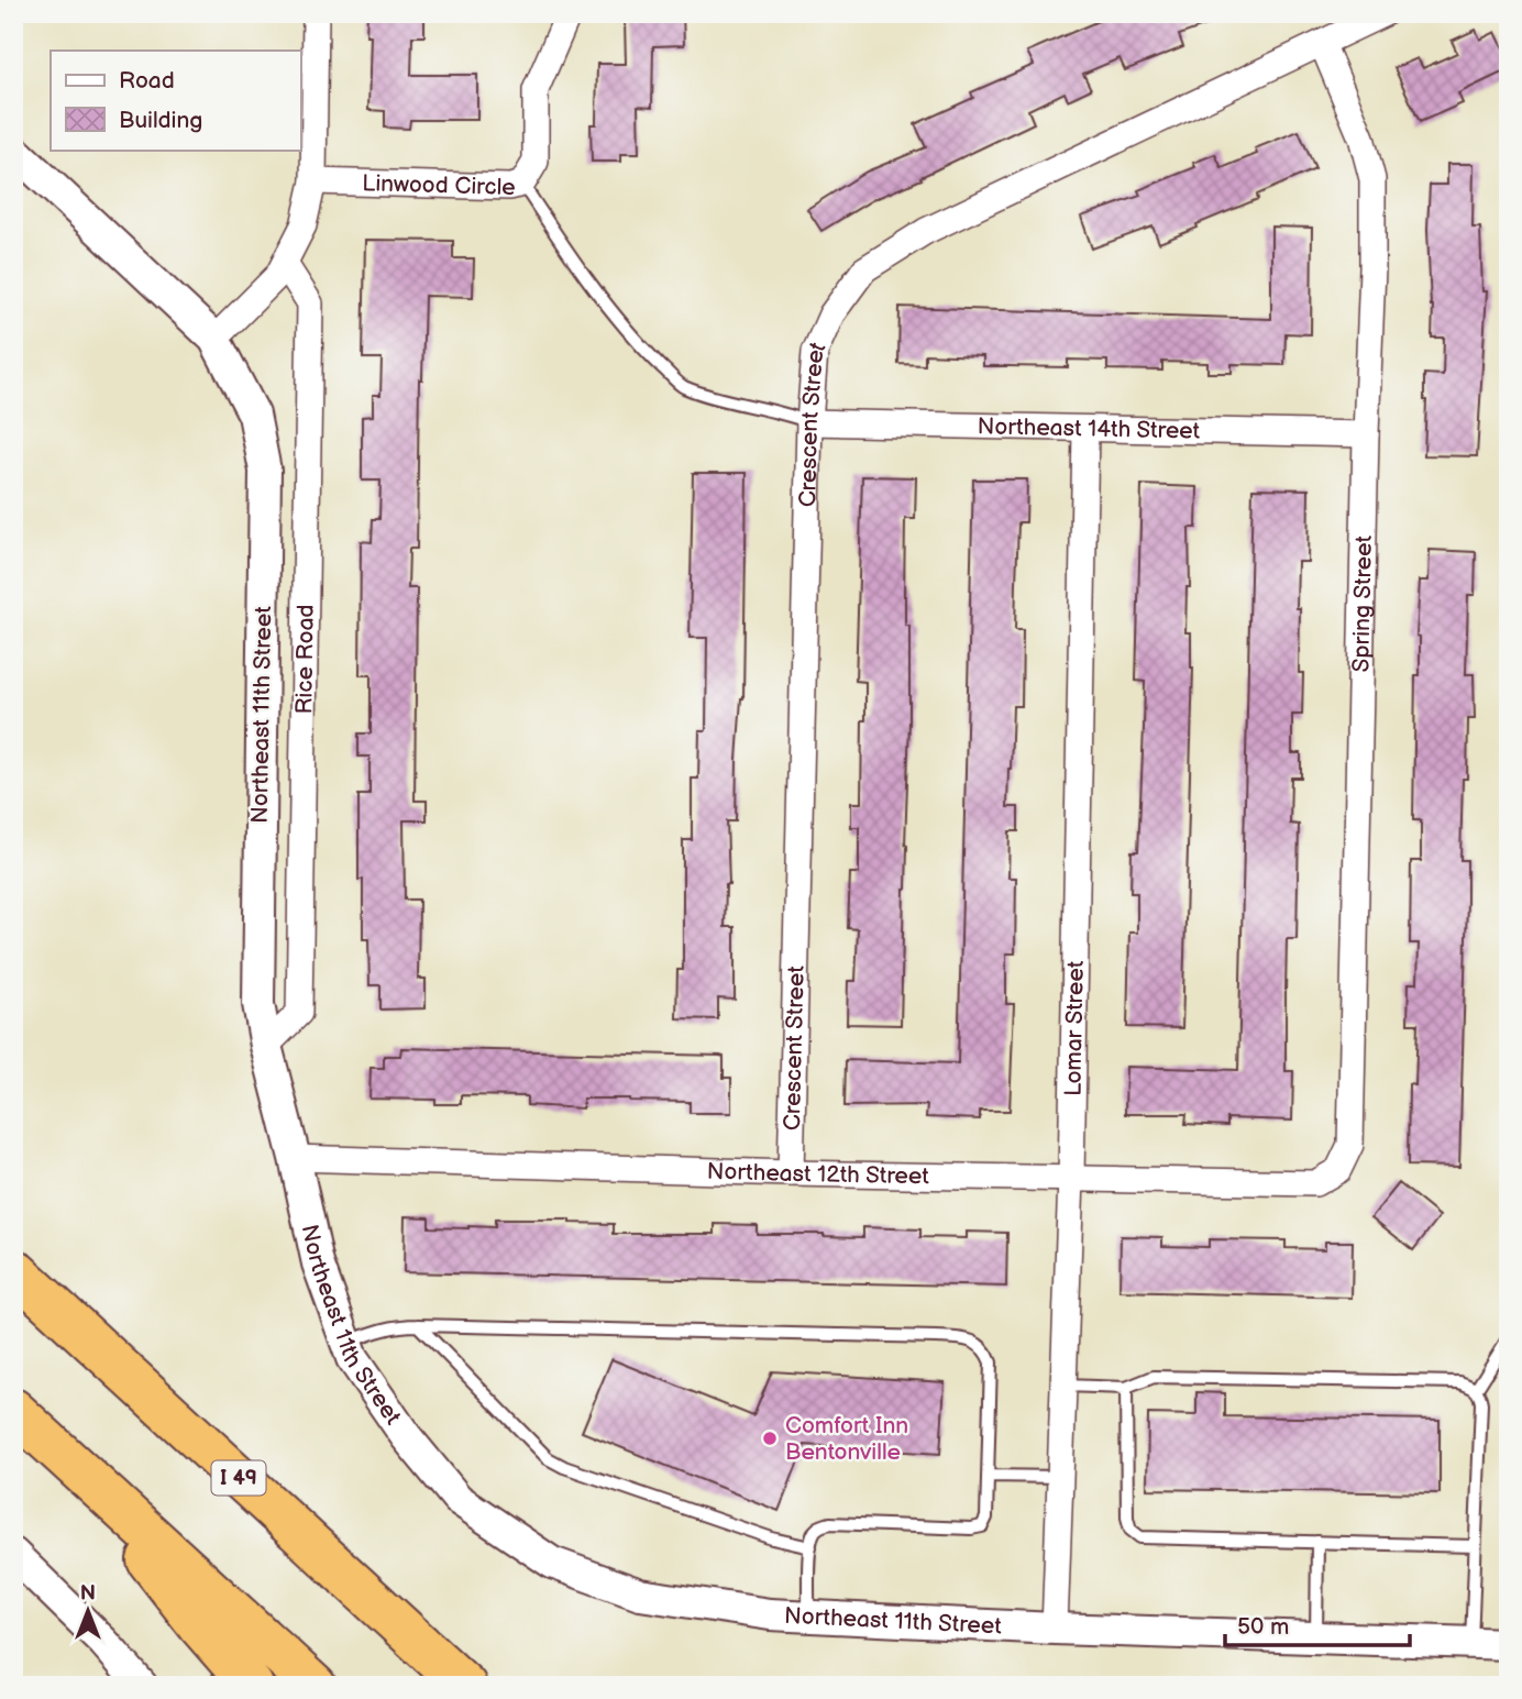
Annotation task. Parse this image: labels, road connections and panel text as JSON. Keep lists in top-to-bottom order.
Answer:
{
  "streets": {
    "highway": ["I 49"],
    "street": [
      "Linwood Circle",
      "Crescent Street",
      "Northeast 14th Street",
      "Spring Street",
      "Rice Road",
      "Northeast 11th Street",
      "Lomar Street",
      "Northeast 12th Street"
    ]
  },
  "crossings": [
    ["Crescent Street", "Northeast 14th Street"],
    ["Crescent Street", "Spring Street"],
    ["Crescent Street", "Northeast 12th Street"],
    ["Northeast 14th Street", "Spring Street"],
    ["Northeast 14th Street", "Lomar Street"],
    ["Spring Street", "Northeast 12th Street"],
    ["Rice Road", "Northeast 11th Street"],
    ["Northeast 11th Street", "Lomar Street"],
    ["Northeast 11th Street", "Northeast 12th Street"],
    ["Lomar Street", "Northeast 12th Street"]
  ],
  "places": ["Comfort Inn Bentonville"],
  "legend": ["Road", "Building"],
  "scale_bar": "50 m",
  "north": "top"
}
